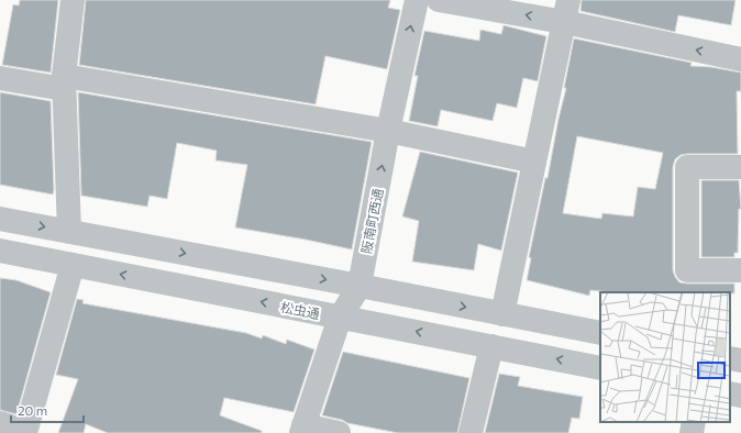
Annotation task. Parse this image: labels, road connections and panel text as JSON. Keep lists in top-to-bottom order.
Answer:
{
  "streets": {
    "street": ["阪南町西通", "松虫通"]
  },
  "crossings": [
    ["阪南町西通", "松虫通"]
  ],
  "scale_bar": "20 m"
}
